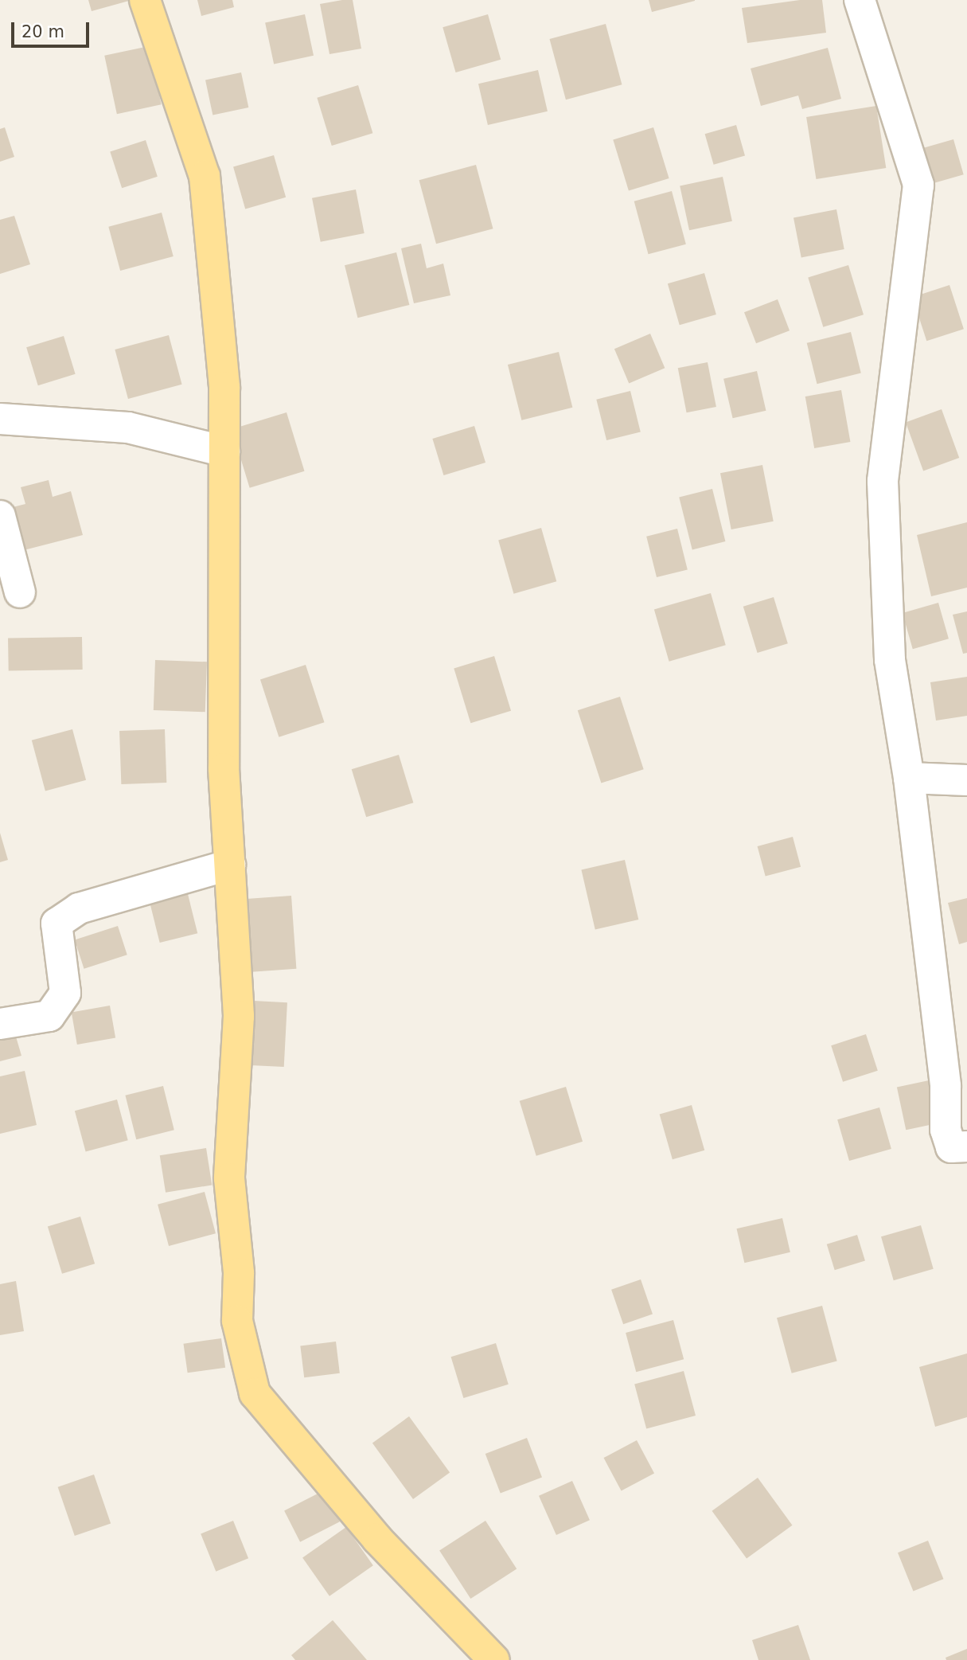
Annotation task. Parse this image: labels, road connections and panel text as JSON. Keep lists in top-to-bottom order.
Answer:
{
  "scale_bar": "20 m"
}
